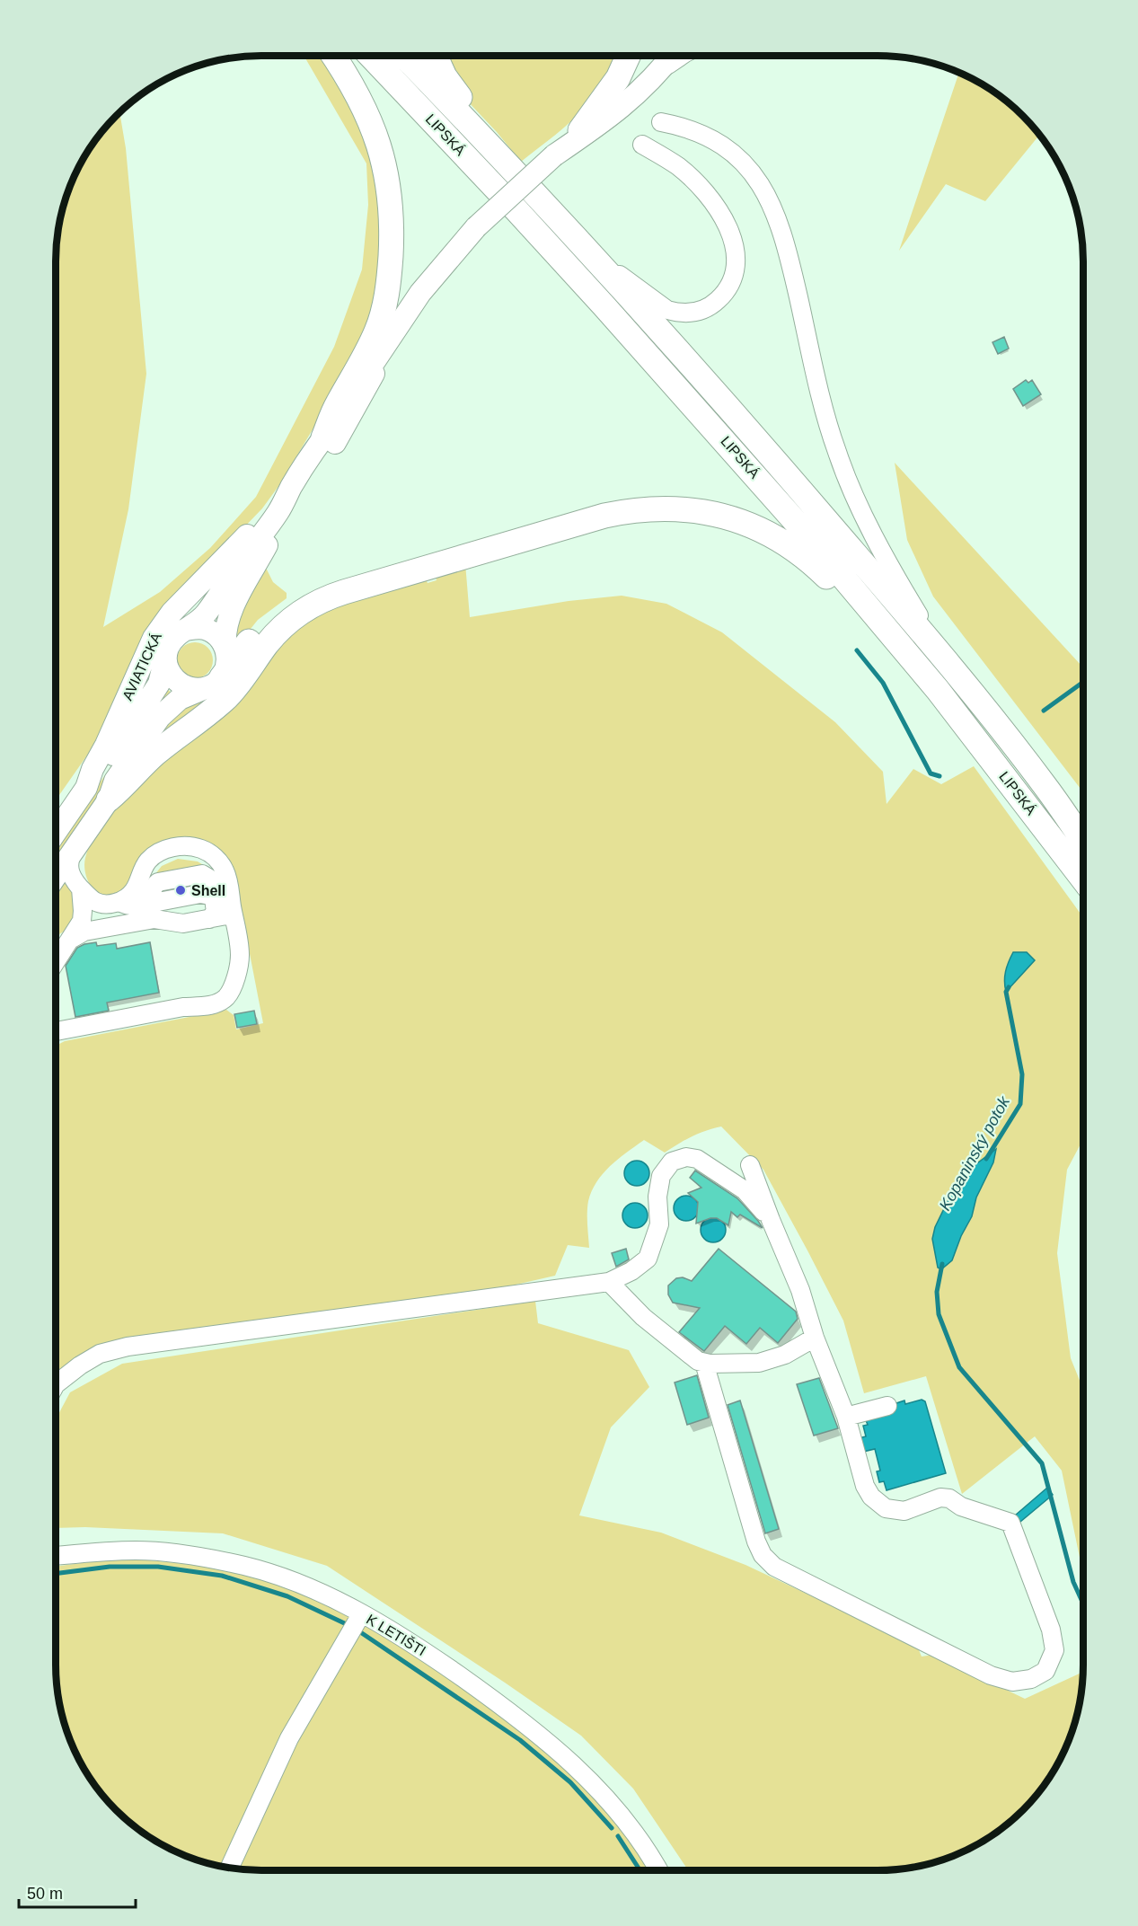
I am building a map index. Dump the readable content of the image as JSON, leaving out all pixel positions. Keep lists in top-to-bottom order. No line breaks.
{"streets":{"highway":["LIPSKÁ"],"main road":["AVIATICKÁ"],"street":["K LETIŠTI"]},"water":["Kopaninský potok"],"places":["Shell"],"scale_bar":"50 m"}
